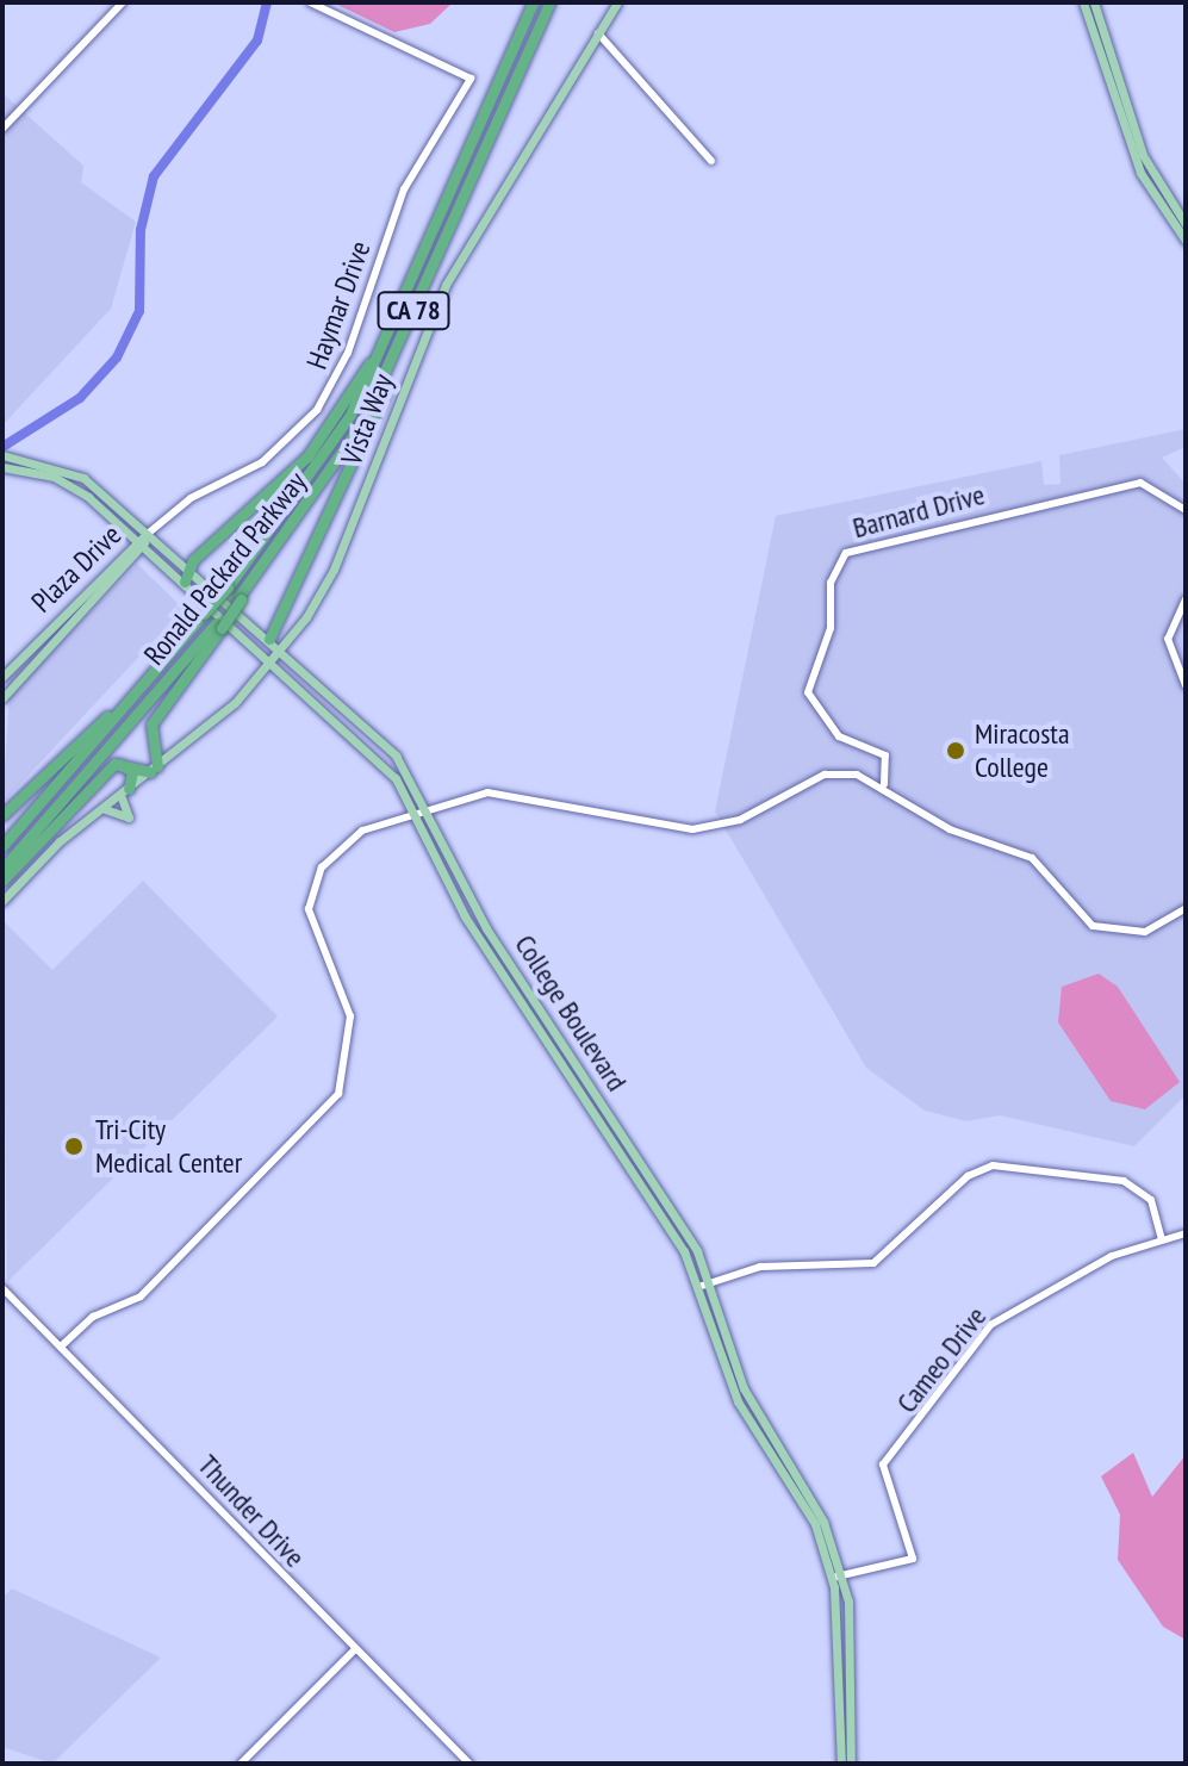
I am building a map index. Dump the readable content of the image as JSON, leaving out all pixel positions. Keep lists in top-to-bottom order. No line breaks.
{"streets":{"highway":["CA 78","Ronald Packard Parkway"],"main road":["Vista Way","Plaza Drive","College Boulevard"],"street":["Haymar Drive","Barnard Drive","Cameo Drive","Thunder Drive"]},"crossings":[["Haymar Drive","Plaza Drive"],["Haymar Drive","College Boulevard"],["Vista Way","College Boulevard"],["Plaza Drive","College Boulevard"],["College Boulevard","Cameo Drive"]],"places":["Miracosta College","Tri-City Medical Center"]}
